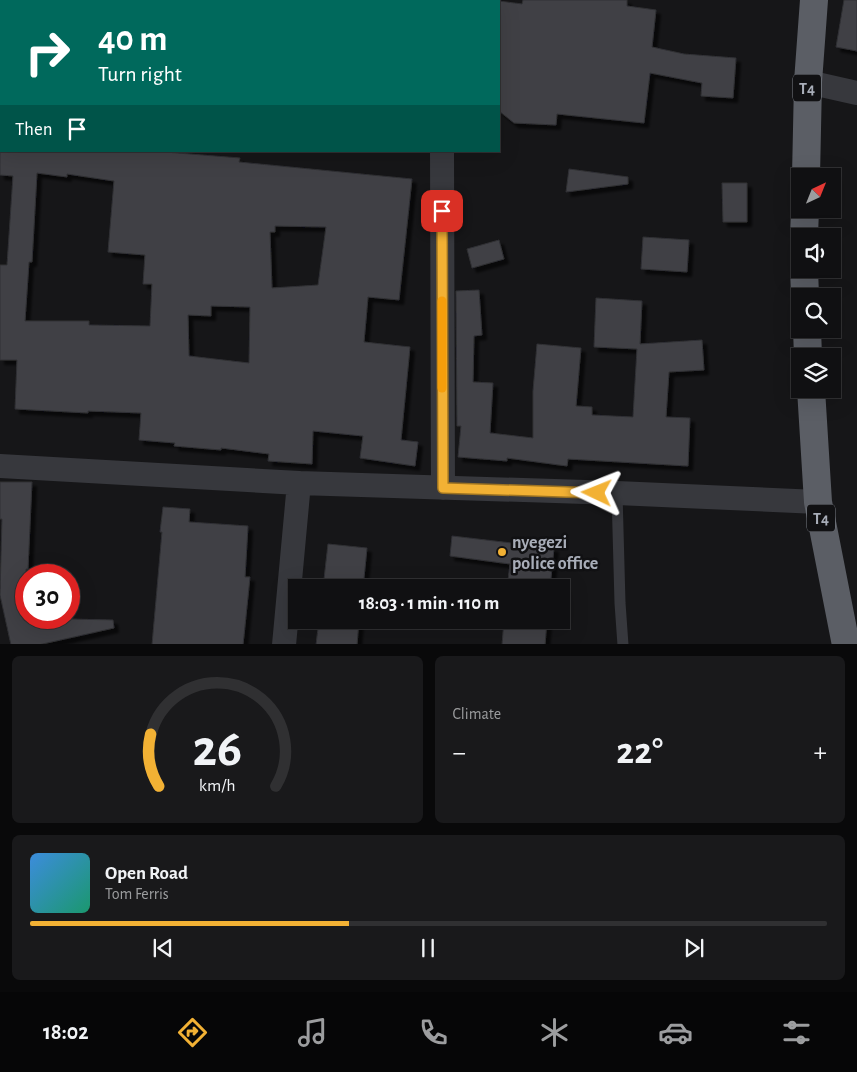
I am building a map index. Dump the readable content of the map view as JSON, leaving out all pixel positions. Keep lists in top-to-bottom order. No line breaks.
{"streets":{"highway":["T4"]},"places":["nyegezi police office"],"north":"top right","page":{"turn":["40 m","Turn right"],"then":"Then","limit":"30","trip":"18:03 · 1 min · 110 m","tile":"Climate","heat":["−","22°","+"],"song":["Open Road","Tom Ferris"],"tabs":"18:02","gauge":["26","km/h"]}}
